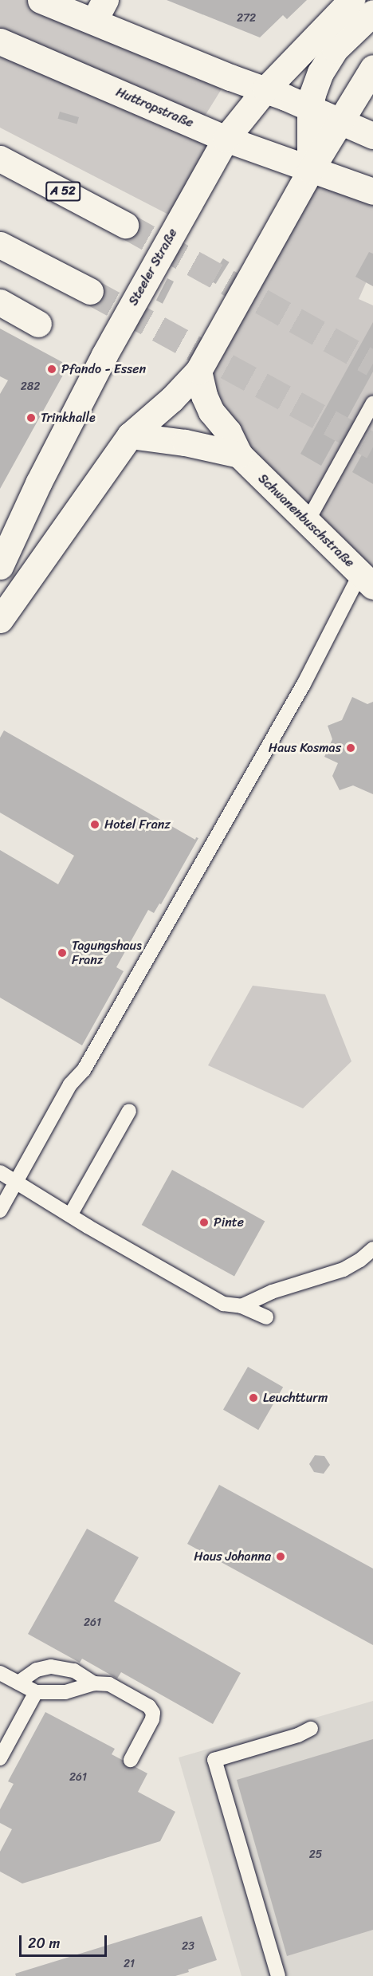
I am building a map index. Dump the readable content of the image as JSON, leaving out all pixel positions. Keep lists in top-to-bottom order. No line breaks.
{"streets":{"main road":["Huttropstraße","A 52","Steeler Straße","Schwanenbuschstraße"]},"crossings":[["Huttropstraße","Steeler Straße"]],"places":["Pfando - Essen","Trinkhalle","Haus Kosmas","Hotel Franz","Tagungshaus Franz","Pinte","Leuchtturm","Haus Johanna"],"house_numbers":["272","282","261","261","25","23","21"],"scale_bar":"20 m"}
